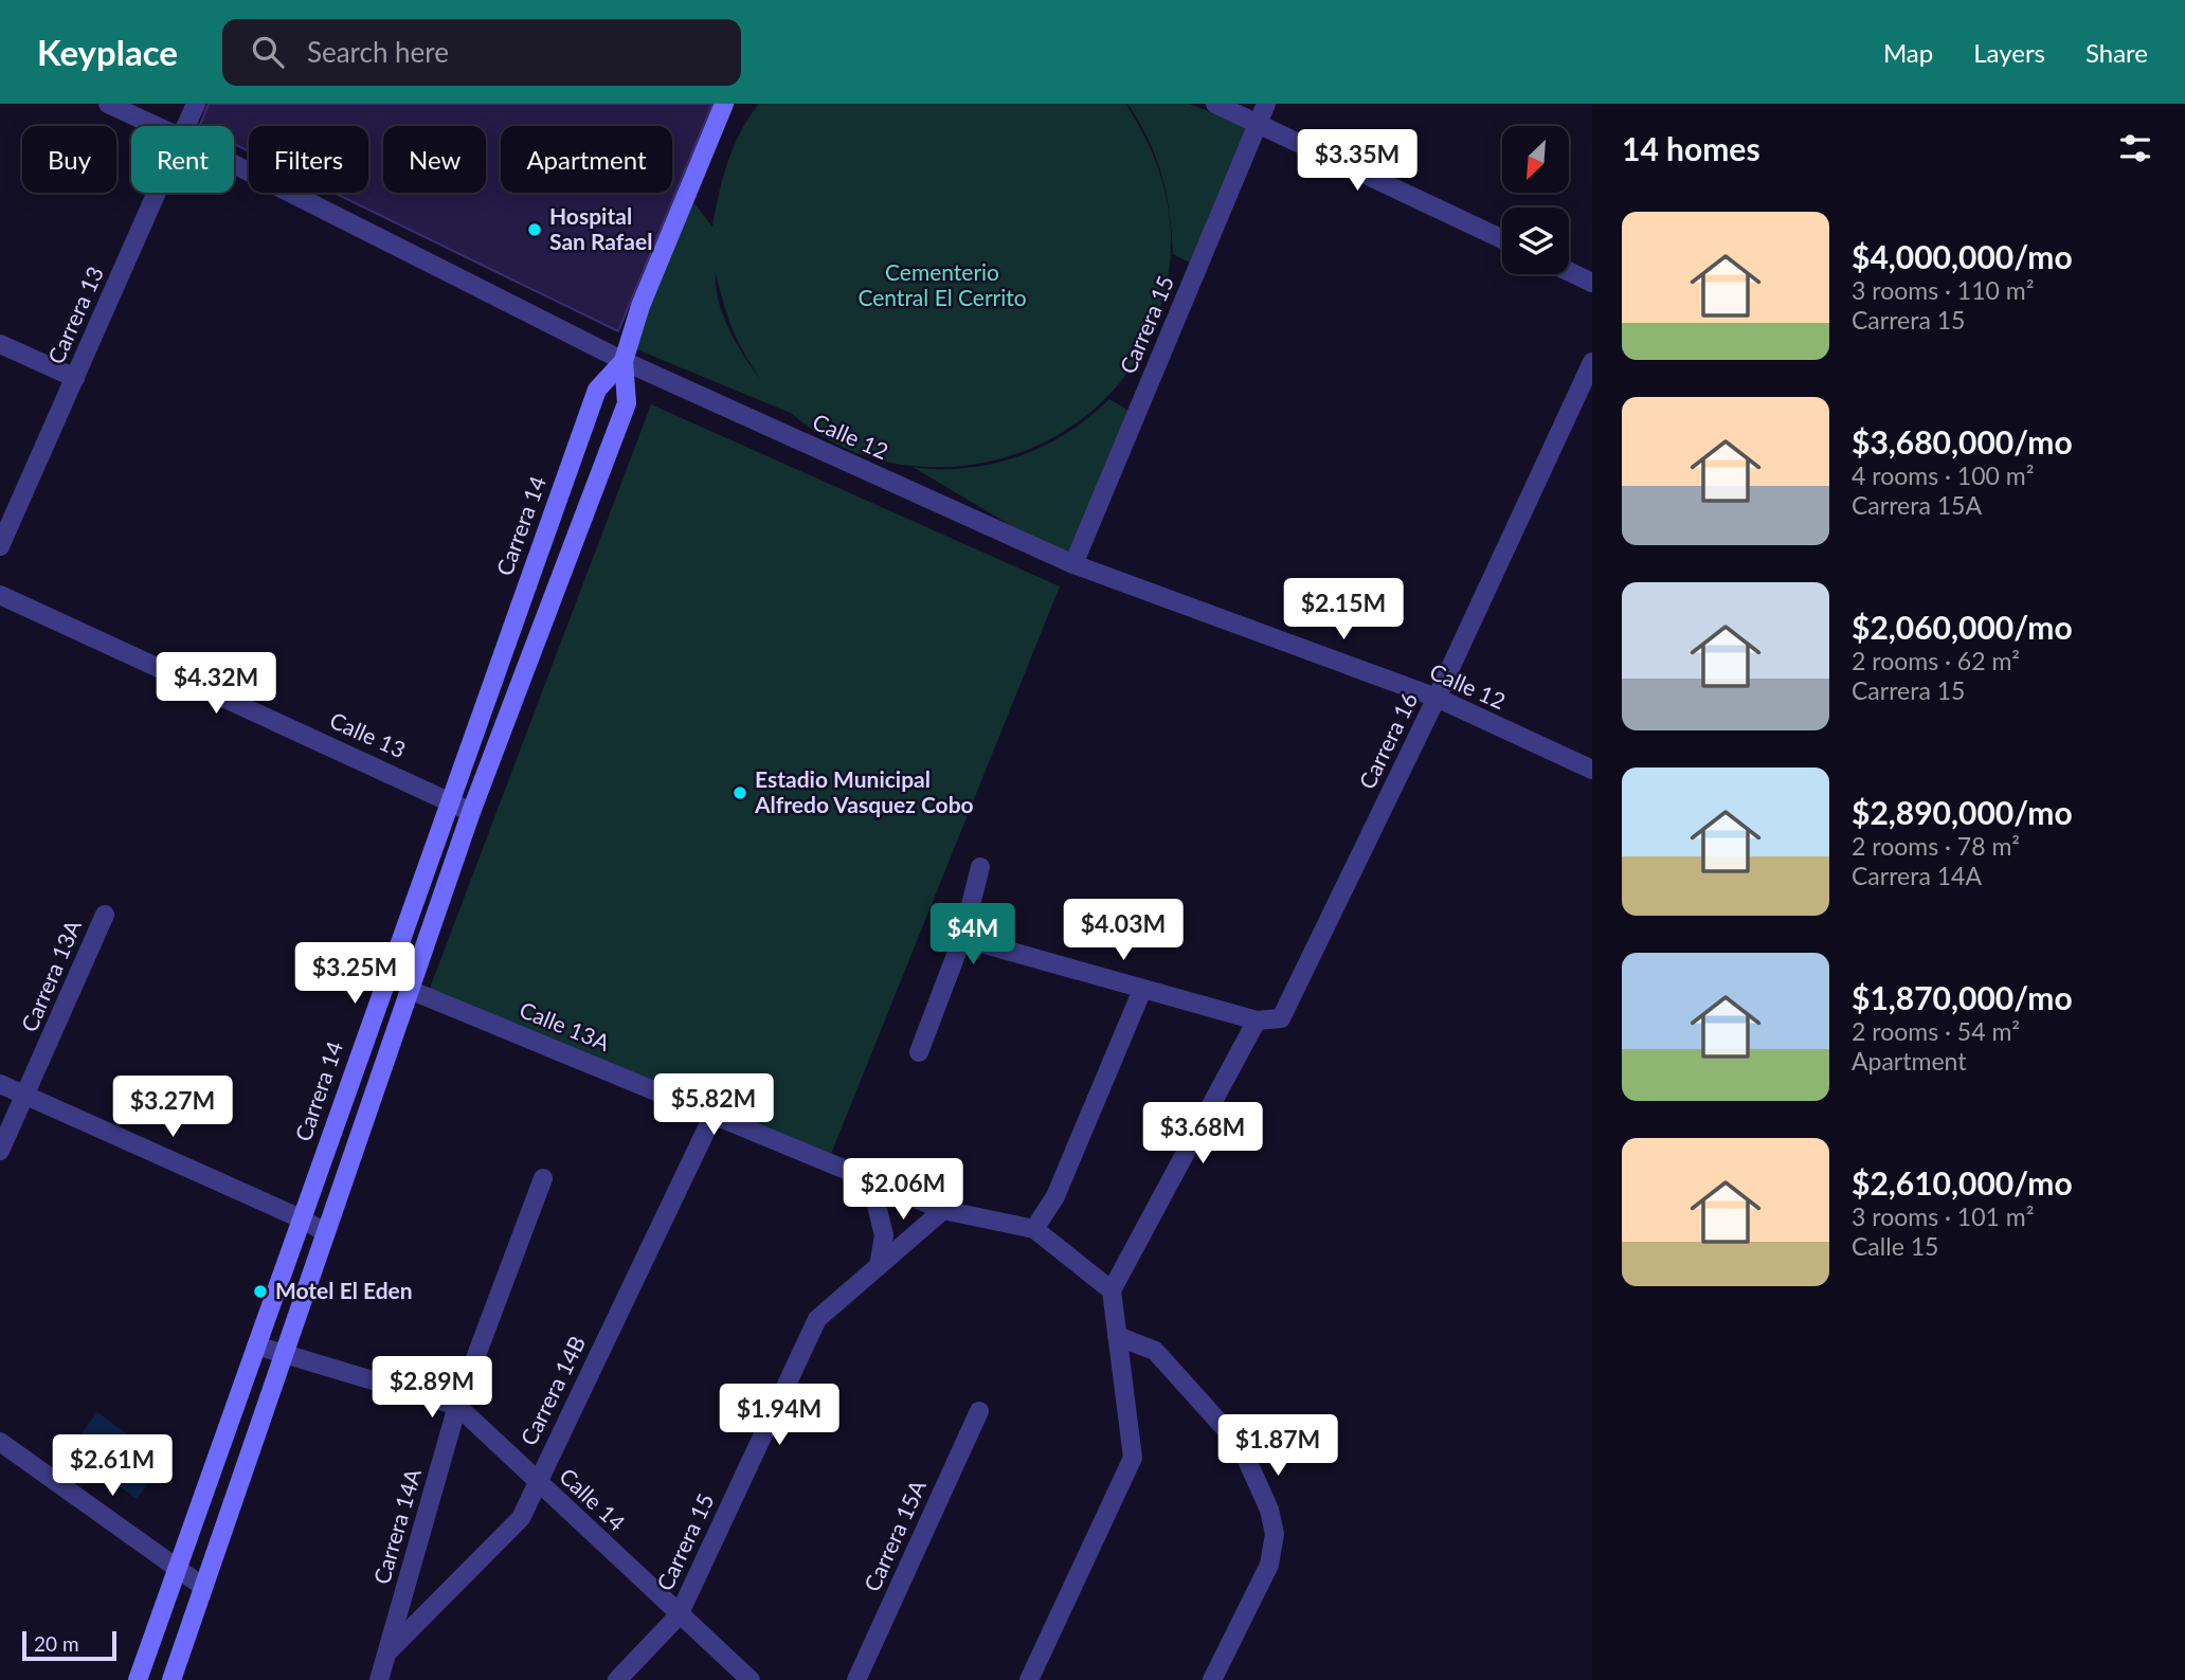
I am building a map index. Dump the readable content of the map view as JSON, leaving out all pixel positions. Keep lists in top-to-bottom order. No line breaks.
{"streets":{"street":["Carrera 13","Carrera 15","Calle 12","Carrera 14","Calle 13","Carrera 16","Carrera 13A","Calle 13A","Carrera 14B","Calle 14","Carrera 14A","Carrera 15A"]},"crossings":[["Carrera 15","Calle 12"],["Carrera 15","Calle 13A"],["Carrera 15","Calle 14"],["Calle 12","Carrera 14"],["Calle 12","Carrera 16"],["Carrera 14","Calle 13"],["Carrera 14","Calle 13A"],["Carrera 14","Calle 14"],["Calle 13A","Carrera 14B"],["Carrera 14B","Calle 14"],["Carrera 14B","Carrera 14A"],["Calle 14","Carrera 14A"]],"parks":["Cementerio Central El Cerrito"],"places":["Hospital San Rafael","Estadio Municipal Alfredo Vasquez Cobo","Motel El Eden"],"scale_bar":"20 m","north":"bottom left","page":{"header":"Keyplace","search":"Search here","nav":["Map","Layers","Share"],"heading":"14 homes","chip":["Buy","Rent","Filters","New","Apartment"],"price":["$3.35M","$2.15M","$4.32M","$4.03M","$4M","$3.25M","$5.82M","$3.27M","$3.68M","$2.06M","$2.89M","$1.94M","$1.87M","$2.61M"],"list":[{"name":"$4,000,000/mo","note":"3 rooms · 110 m² · Carrera 15"},{"name":"$3,680,000/mo","note":"4 rooms · 100 m² · Carrera 15A"},{"name":"$2,060,000/mo","note":"2 rooms · 62 m² · Carrera 15"},{"name":"$2,890,000/mo","note":"2 rooms · 78 m² · Carrera 14A"},{"name":"$1,870,000/mo","note":"2 rooms · 54 m² · Apartment"},{"name":"$2,610,000/mo","note":"3 rooms · 101 m² · Calle 15"}],"scale":"20 m"}}
